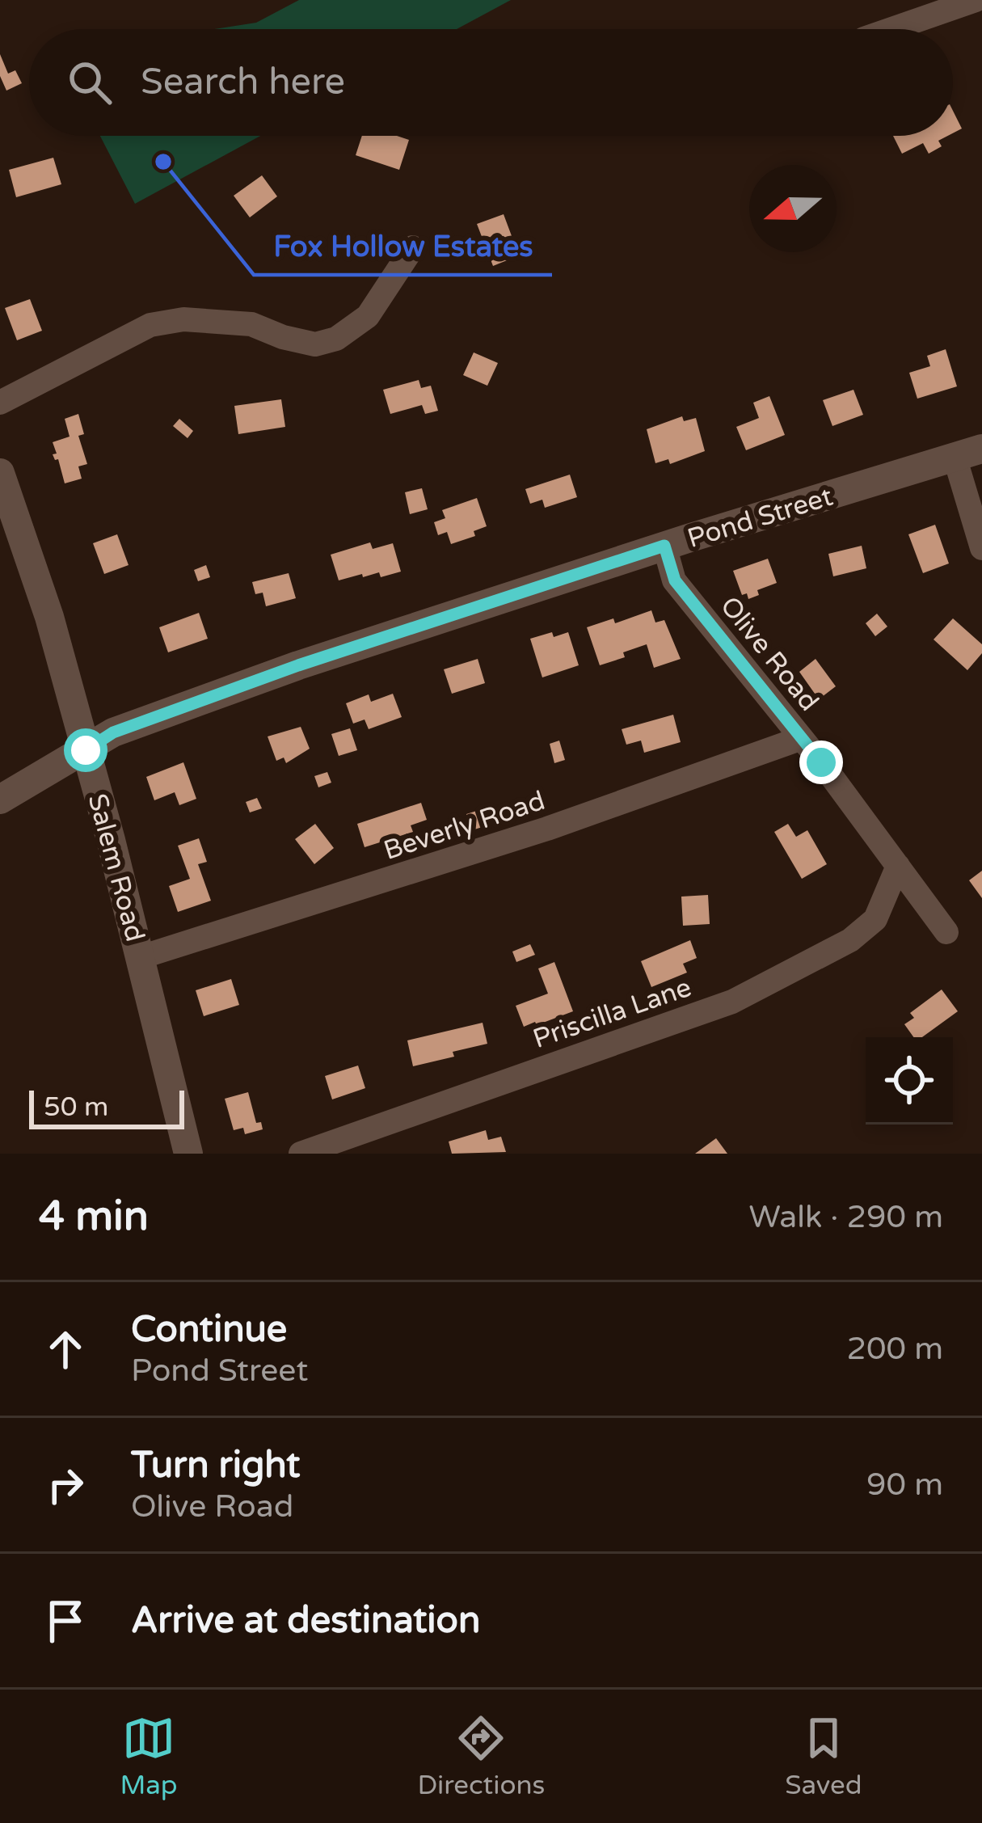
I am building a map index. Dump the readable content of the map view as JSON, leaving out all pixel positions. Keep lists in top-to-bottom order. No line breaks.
{"streets":{"street":["Pond Street","Olive Road","Beverly Road","Salem Road","Priscilla Lane"]},"crossings":[["Pond Street","Olive Road"],["Pond Street","Salem Road"],["Olive Road","Beverly Road"],["Olive Road","Priscilla Lane"],["Beverly Road","Salem Road"]],"places":["Fox Hollow Estates"],"scale_bar":"50 m","north":"left","page":{"search":"Search here","scale":"50 m","heading":["4 min","Walk · 290 m"],"list":[["Continue","Pond Street","200 m"],["Turn right","Olive Road","90 m"],"Arrive at destination"],"nav":["Map","Directions","Saved"]}}
